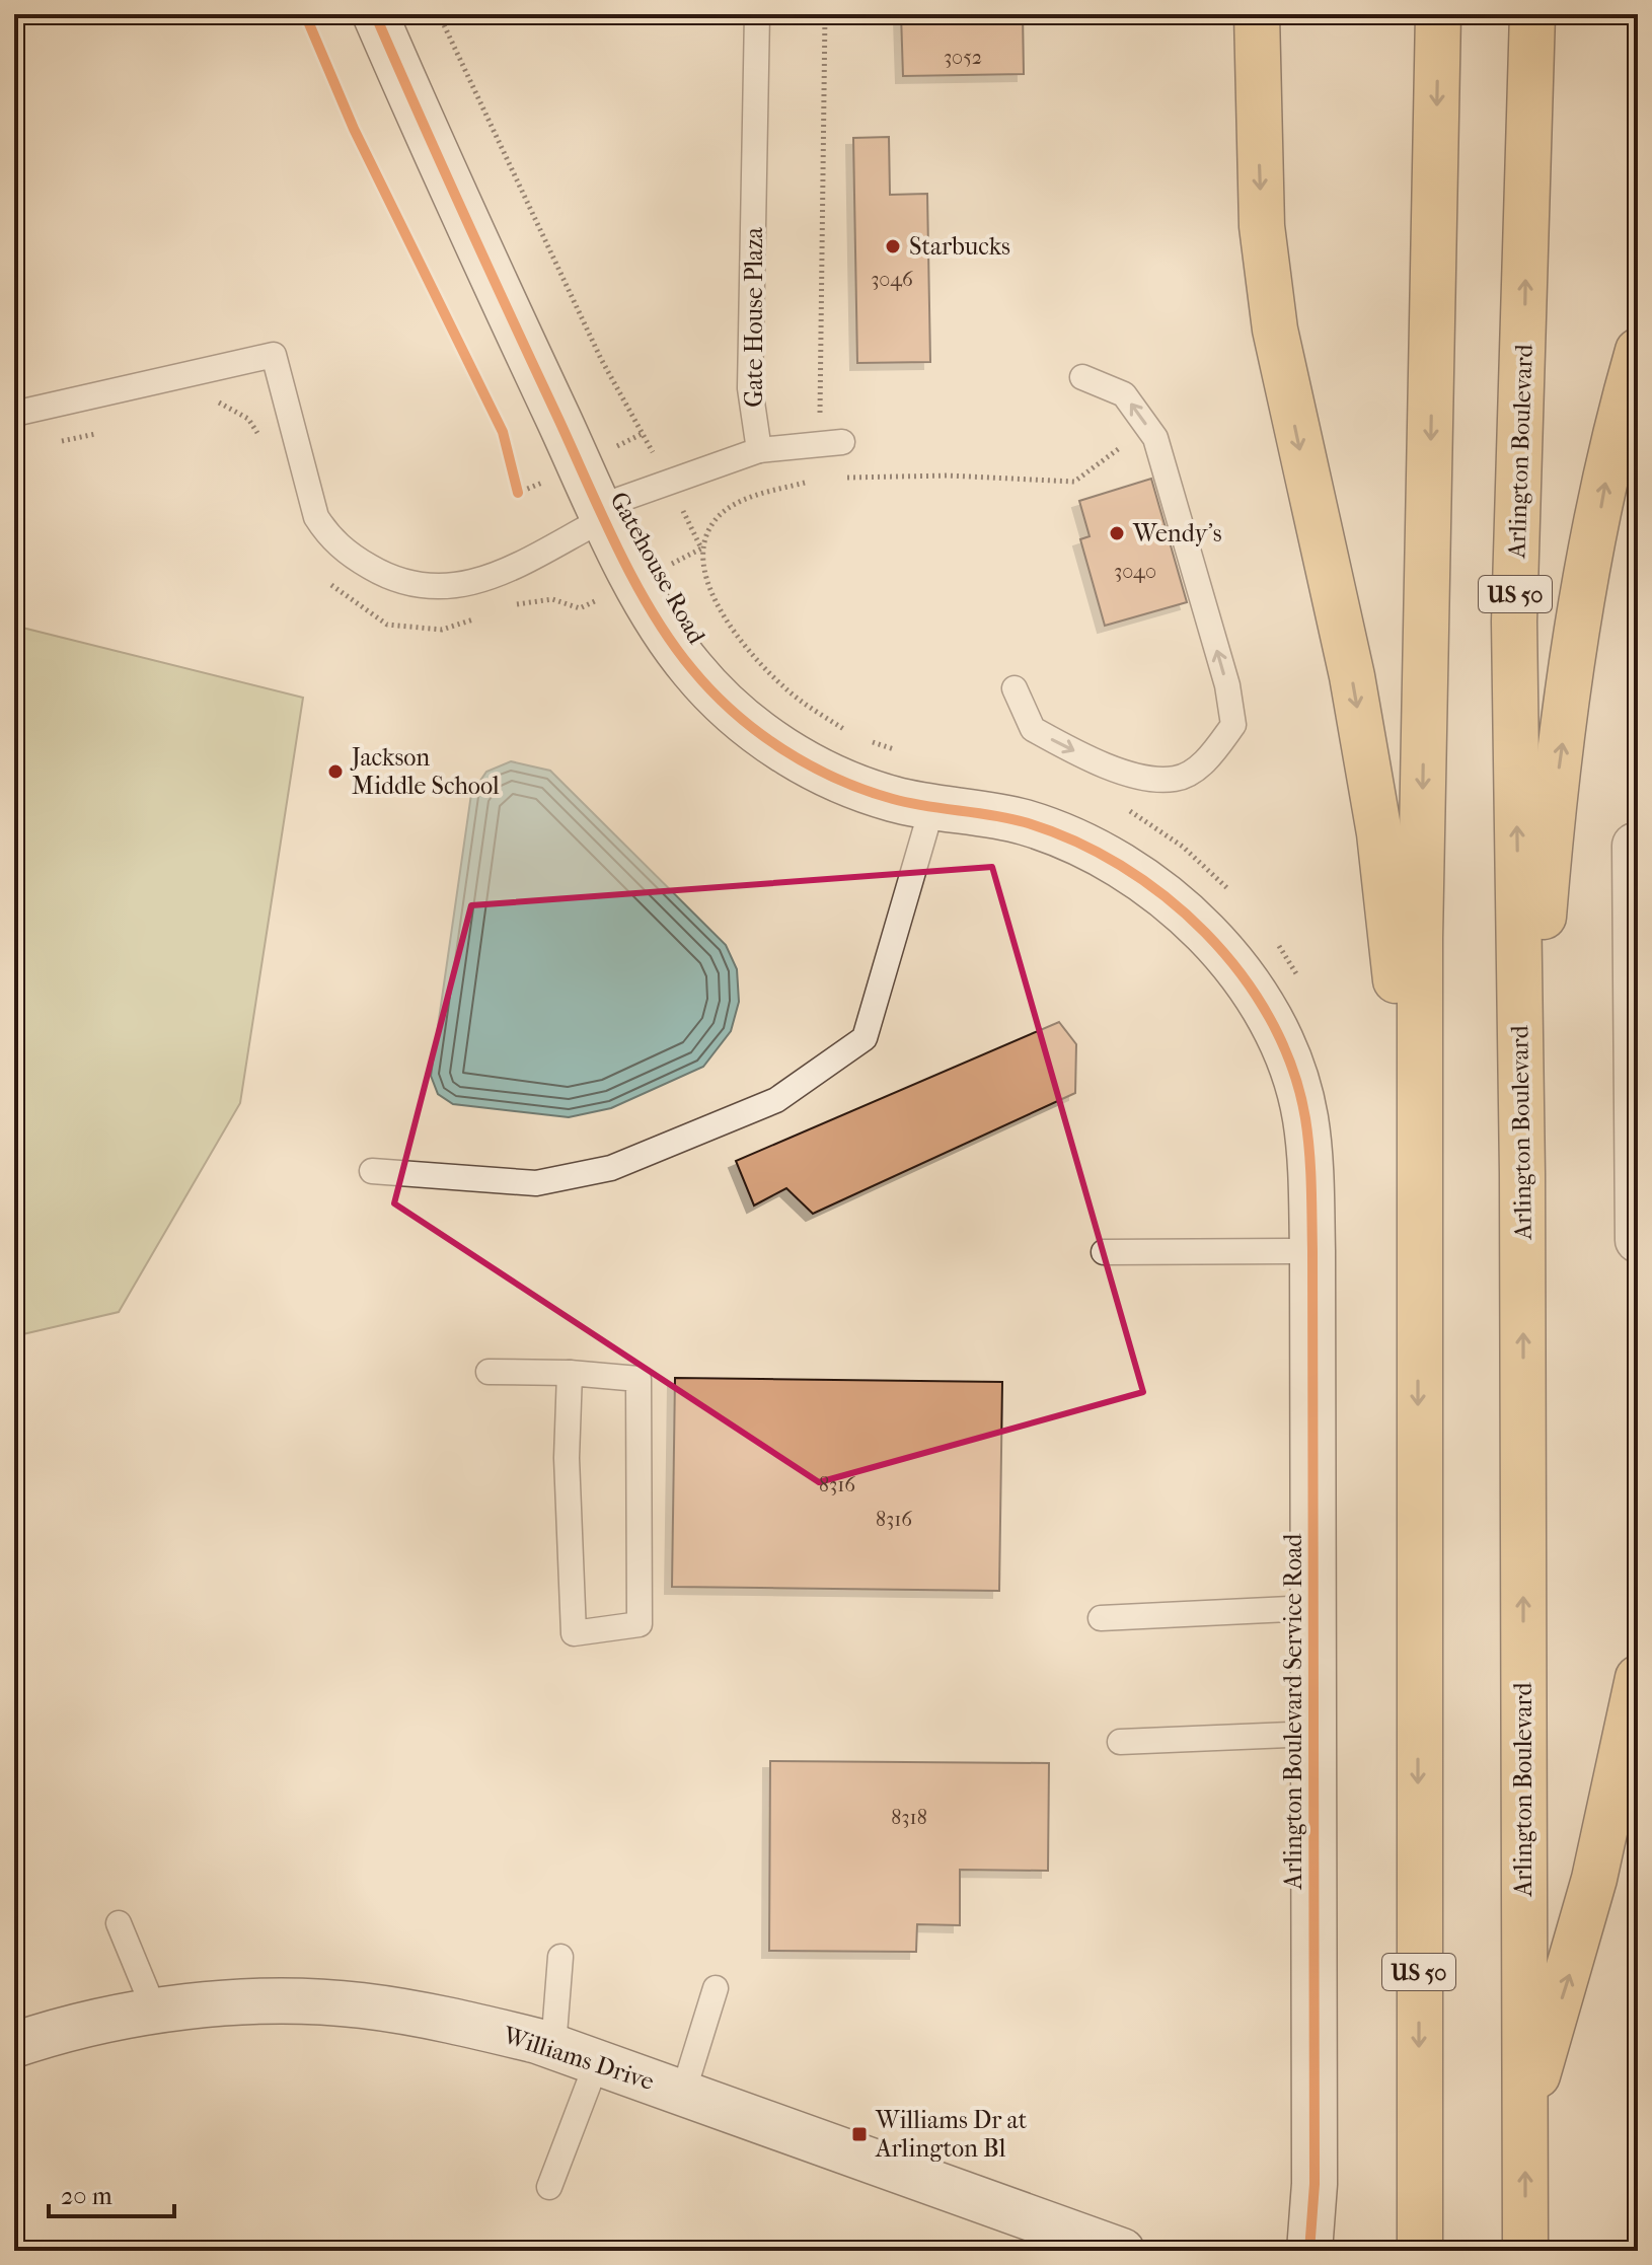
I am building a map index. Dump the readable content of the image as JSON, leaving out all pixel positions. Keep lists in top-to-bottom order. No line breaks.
{"streets":{"main road":["Arlington Boulevard","US 50"],"street":["Gatehouse Road","Arlington Boulevard Service Road","Williams Drive"],"lane":["Gate House Plaza"]},"crossings":[["Gatehouse Road","Arlington Boulevard Service Road"]],"places":{"other":["Starbucks","Wendy's","Jackson Middle School"],"transit":["Williams Dr at Arlington Bl"]},"house_numbers":["3052","3046","3040","8316","8316","8318"],"scale_bar":"20 m"}
